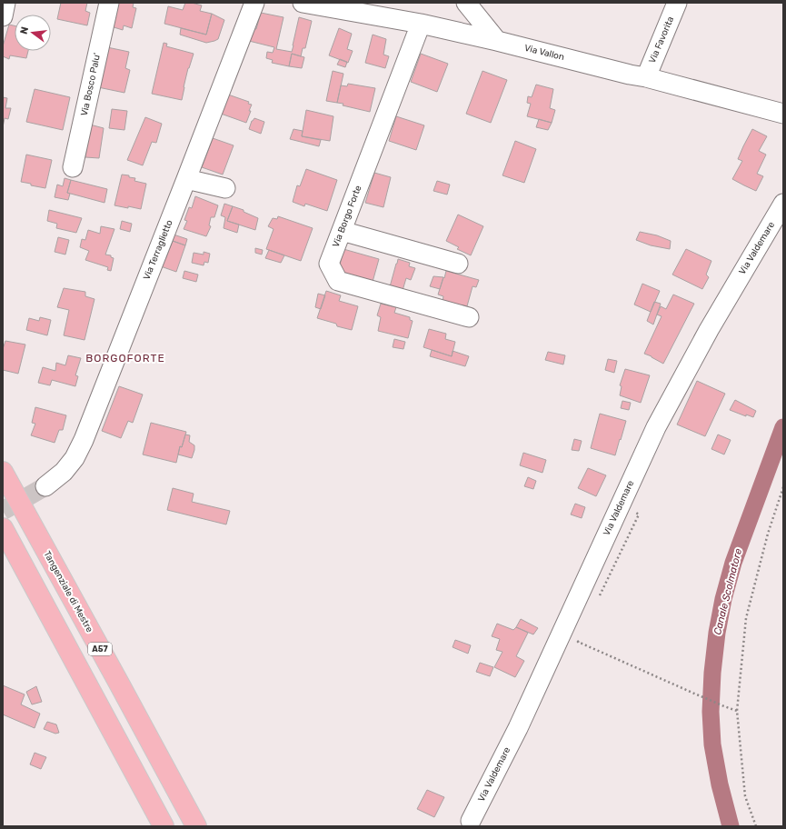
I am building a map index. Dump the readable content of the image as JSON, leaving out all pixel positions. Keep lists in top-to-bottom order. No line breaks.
{"streets":{"highway":["Tangenziale di Mestre","A57"],"street":["Via Favorita","Via Vallon","Via Bosco Palu'","Via Borgo Forte","Via Valdemare","Via Terraglietto"]},"crossings":[["Via Favorita","Via Vallon"],["Via Vallon","Via Borgo Forte"]],"districts":["BORGOFORTE"],"water":["Canale Scolmatore"],"north":"left"}
